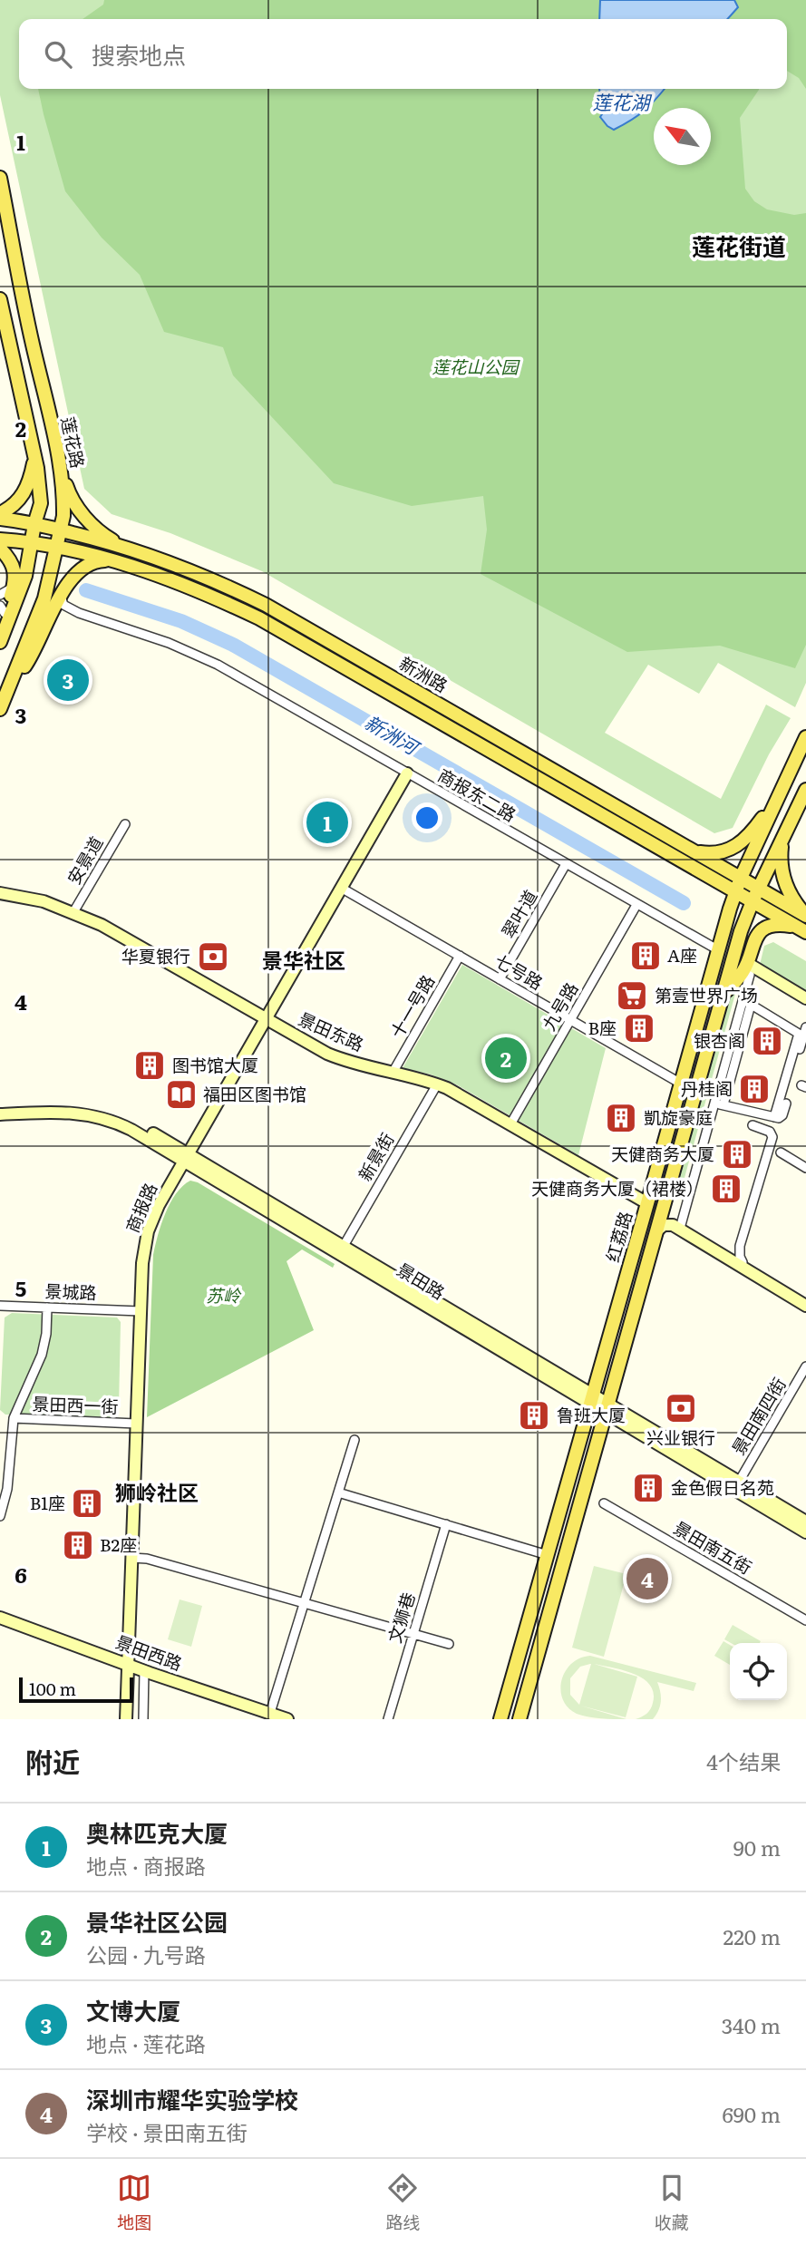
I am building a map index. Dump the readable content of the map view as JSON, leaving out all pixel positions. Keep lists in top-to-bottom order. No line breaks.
{"streets":{"main road":["莲花路","新洲路","红荔路"],"street":["商报东二路","安景道","翠叶道","七号路","十一号路","九号路","景田东路","新景街","商报路","景田路","景城路","景田西一街","景田南四街","景田南五街","文狮巷","景田西路"]},"crossings":[["莲花路","新洲路"],["新洲路","红荔路"],["商报东二路","翠叶道"],["商报东二路","九号路"],["商报东二路","商报路"],["商报东二路","红荔路"],["安景道","景田东路"],["翠叶道","七号路"],["七号路","十一号路"],["七号路","九号路"],["七号路","商报路"],["七号路","红荔路"],["十一号路","景田东路"],["九号路","景田东路"],["景田东路","新景街"],["景田东路","商报路"],["景田东路","红荔路"],["新景街","景田路"],["商报路","景田路"],["商报路","景城路"],["商报路","景田西一街"],["商报路","景田西路"],["红荔路","景田路"],["景田路","景田南四街"]],"districts":["莲花街道","景华社区","狮岭社区"],"water":["莲花湖","新洲河"],"parks":["莲花山公园","苏岭"],"places":{"building":["A座","B座","银杏阁","图书馆大厦","丹桂阁","凱旋豪庭","天健商务大厦","天健商务大厦（裙楼）","鲁班大厦","金色假日名苑","B1座","B2座"],"bank":["华夏银行","兴业银行"],"supermarket":["第壹世界广场"],"library":["福田区图书馆"]},"scale_bar":"100 m","north":"top left","page":{"search":"搜索地点","pins":["3","1","2","4"],"scale":"100 m","heading":["附近","4个结果"],"list":[{"mark":"1","name":"奥林匹克大厦","note":"地点 · 商报路","value":"90 m"},{"mark":"2","name":"景华社区公园","note":"公园 · 九号路","value":"220 m"},{"mark":"3","name":"文博大厦","note":"地点 · 莲花路","value":"340 m"},{"mark":"4","name":"深圳市耀华实验学校","note":"学校 · 景田南五街","value":"690 m"}],"nav":["地图","路线","收藏"]},"grid":{"rows":["1","2","3","4","5","6"]}}
